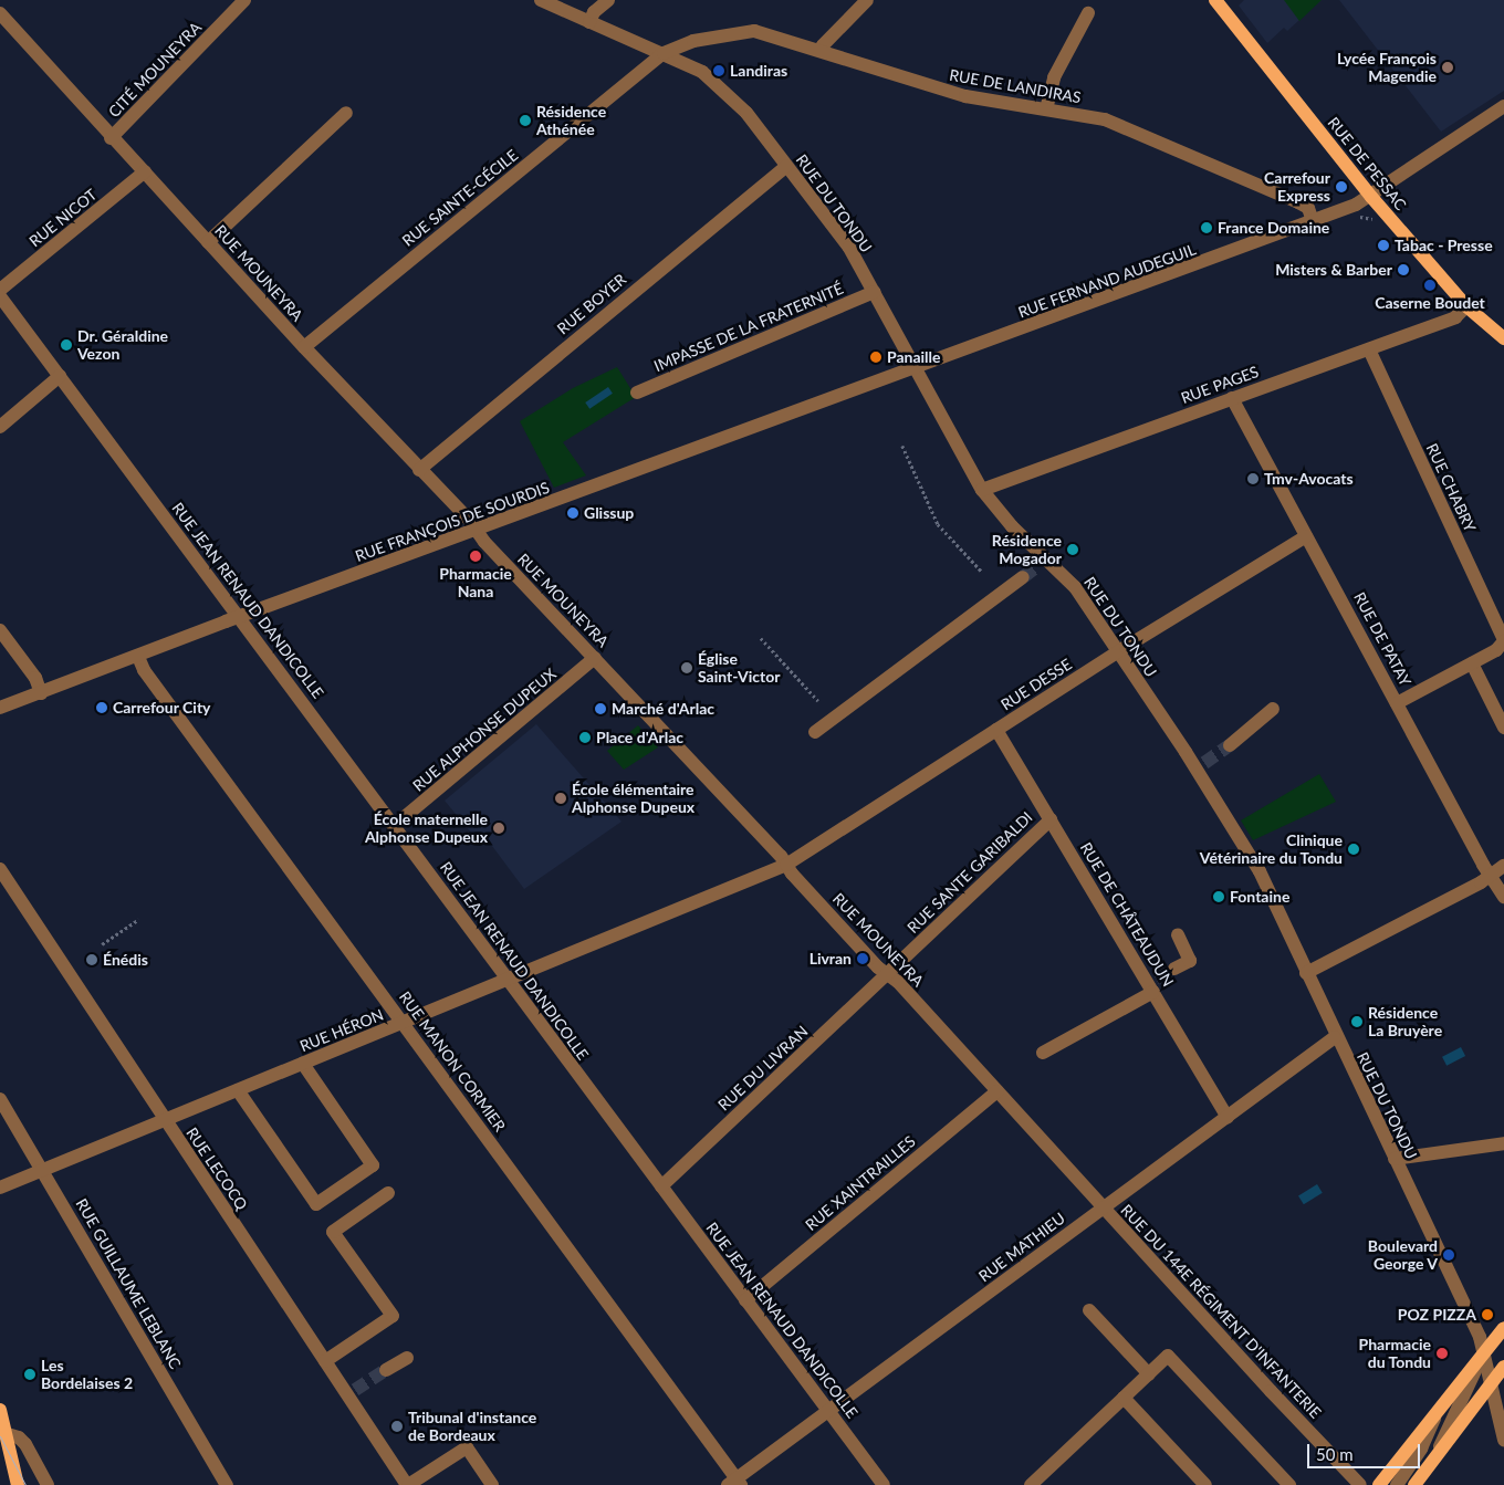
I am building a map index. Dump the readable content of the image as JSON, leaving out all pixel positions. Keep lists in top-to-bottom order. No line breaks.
{"streets":{"main road":["RUE DE PESSAC"],"street":["CITÉ MOUNEYRA","RUE DE LANDIRAS","RUE SAINTE-CÉCILE","RUE DU TONDU","RUE NICOT","RUE MOUNEYRA","RUE FERNAND AUDEGUIL","RUE BOYER","IMPASSE DE LA FRATERNITÉ","RUE PAGES","RUE CHABRY","RUE FRANÇOIS DE SOURDIS","RUE JEAN RENAUD DANDICOLLE","RUE DE PATAY","RUE DESSE","RUE ALPHONSE DUPEUX","RUE SANTE GARIBALDI","RUE DE CHÂTEAUDUN","RUE HÉRON","RUE MANON CORMIER","RUE DU LIVRAN","RUE LECOCQ","RUE XAINTRAILLES","RUE MATHIEU","RUE GUILLAUME LEBLANC","RUE DU 144E RÉGIMENT D'INFANTERIE"]},"crossings":[["CITÉ MOUNEYRA","RUE MOUNEYRA"],["RUE DE LANDIRAS","RUE SAINTE-CÉCILE"],["RUE DE LANDIRAS","RUE DU TONDU"],["RUE DE LANDIRAS","RUE FERNAND AUDEGUIL"],["RUE DE PESSAC","RUE FERNAND AUDEGUIL"],["RUE DE PESSAC","RUE PAGES"],["RUE SAINTE-CÉCILE","RUE DU TONDU"],["RUE SAINTE-CÉCILE","RUE MOUNEYRA"],["RUE DU TONDU","RUE FERNAND AUDEGUIL"],["RUE DU TONDU","RUE BOYER"],["RUE DU TONDU","IMPASSE DE LA FRATERNITÉ"],["RUE DU TONDU","RUE PAGES"],["RUE DU TONDU","RUE FRANÇOIS DE SOURDIS"],["RUE DU TONDU","RUE DESSE"],["RUE DU TONDU","RUE MATHIEU"],["RUE NICOT","RUE MOUNEYRA"],["RUE MOUNEYRA","RUE BOYER"],["RUE MOUNEYRA","RUE FRANÇOIS DE SOURDIS"],["RUE MOUNEYRA","RUE DESSE"],["RUE MOUNEYRA","RUE ALPHONSE DUPEUX"],["RUE MOUNEYRA","RUE SANTE GARIBALDI"],["RUE MOUNEYRA","RUE HÉRON"],["RUE MOUNEYRA","RUE DU LIVRAN"],["RUE MOUNEYRA","RUE XAINTRAILLES"],["RUE MOUNEYRA","RUE MATHIEU"],["RUE MOUNEYRA","RUE DU 144E RÉGIMENT D'INFANTERIE"],["RUE FERNAND AUDEGUIL","RUE FRANÇOIS DE SOURDIS"],["RUE PAGES","RUE CHABRY"],["RUE PAGES","RUE DE PATAY"],["RUE FRANÇOIS DE SOURDIS","RUE JEAN RENAUD DANDICOLLE"],["RUE FRANÇOIS DE SOURDIS","RUE MANON CORMIER"],["RUE JEAN RENAUD DANDICOLLE","RUE ALPHONSE DUPEUX"],["RUE JEAN RENAUD DANDICOLLE","RUE HÉRON"],["RUE JEAN RENAUD DANDICOLLE","RUE DU LIVRAN"],["RUE JEAN RENAUD DANDICOLLE","RUE XAINTRAILLES"],["RUE JEAN RENAUD DANDICOLLE","RUE MATHIEU"],["RUE DE PATAY","RUE DESSE"],["RUE DESSE","RUE DE CHÂTEAUDUN"],["RUE DESSE","RUE HÉRON"],["RUE SANTE GARIBALDI","RUE DE CHÂTEAUDUN"],["RUE SANTE GARIBALDI","RUE DU LIVRAN"],["RUE DE CHÂTEAUDUN","RUE MATHIEU"],["RUE HÉRON","RUE MANON CORMIER"],["RUE HÉRON","RUE LECOCQ"],["RUE HÉRON","RUE GUILLAUME LEBLANC"],["RUE MANON CORMIER","RUE MATHIEU"],["RUE MATHIEU","RUE DU 144E RÉGIMENT D'INFANTERIE"]],"places":["Lycée François Magendie","Landiras","Résidence Athénée","Carrefour Express","France Domaine","Tabac - Presse","Misters & Barber","Caserne Boudet","Dr. Géraldine Vezon","Panaille","Tmv-Avocats","Glissup","Résidence Mogador","Pharmacie Nana","Église Saint-Victor","Carrefour City","Marché d'Arlac","Place d'Arlac","École élémentaire Alphonse Dupeux","École maternelle Alphonse Dupeux","Clinique Vétérinaire du Tondu","Fontaine","Livran","Énédis","Résidence La Bruyère","Boulevard George V","POZ PIZZA","Pharmacie du Tondu","Les Bordelaises 2","Tribunal d'instance de Bordeaux"],"scale_bar":"50 m"}
